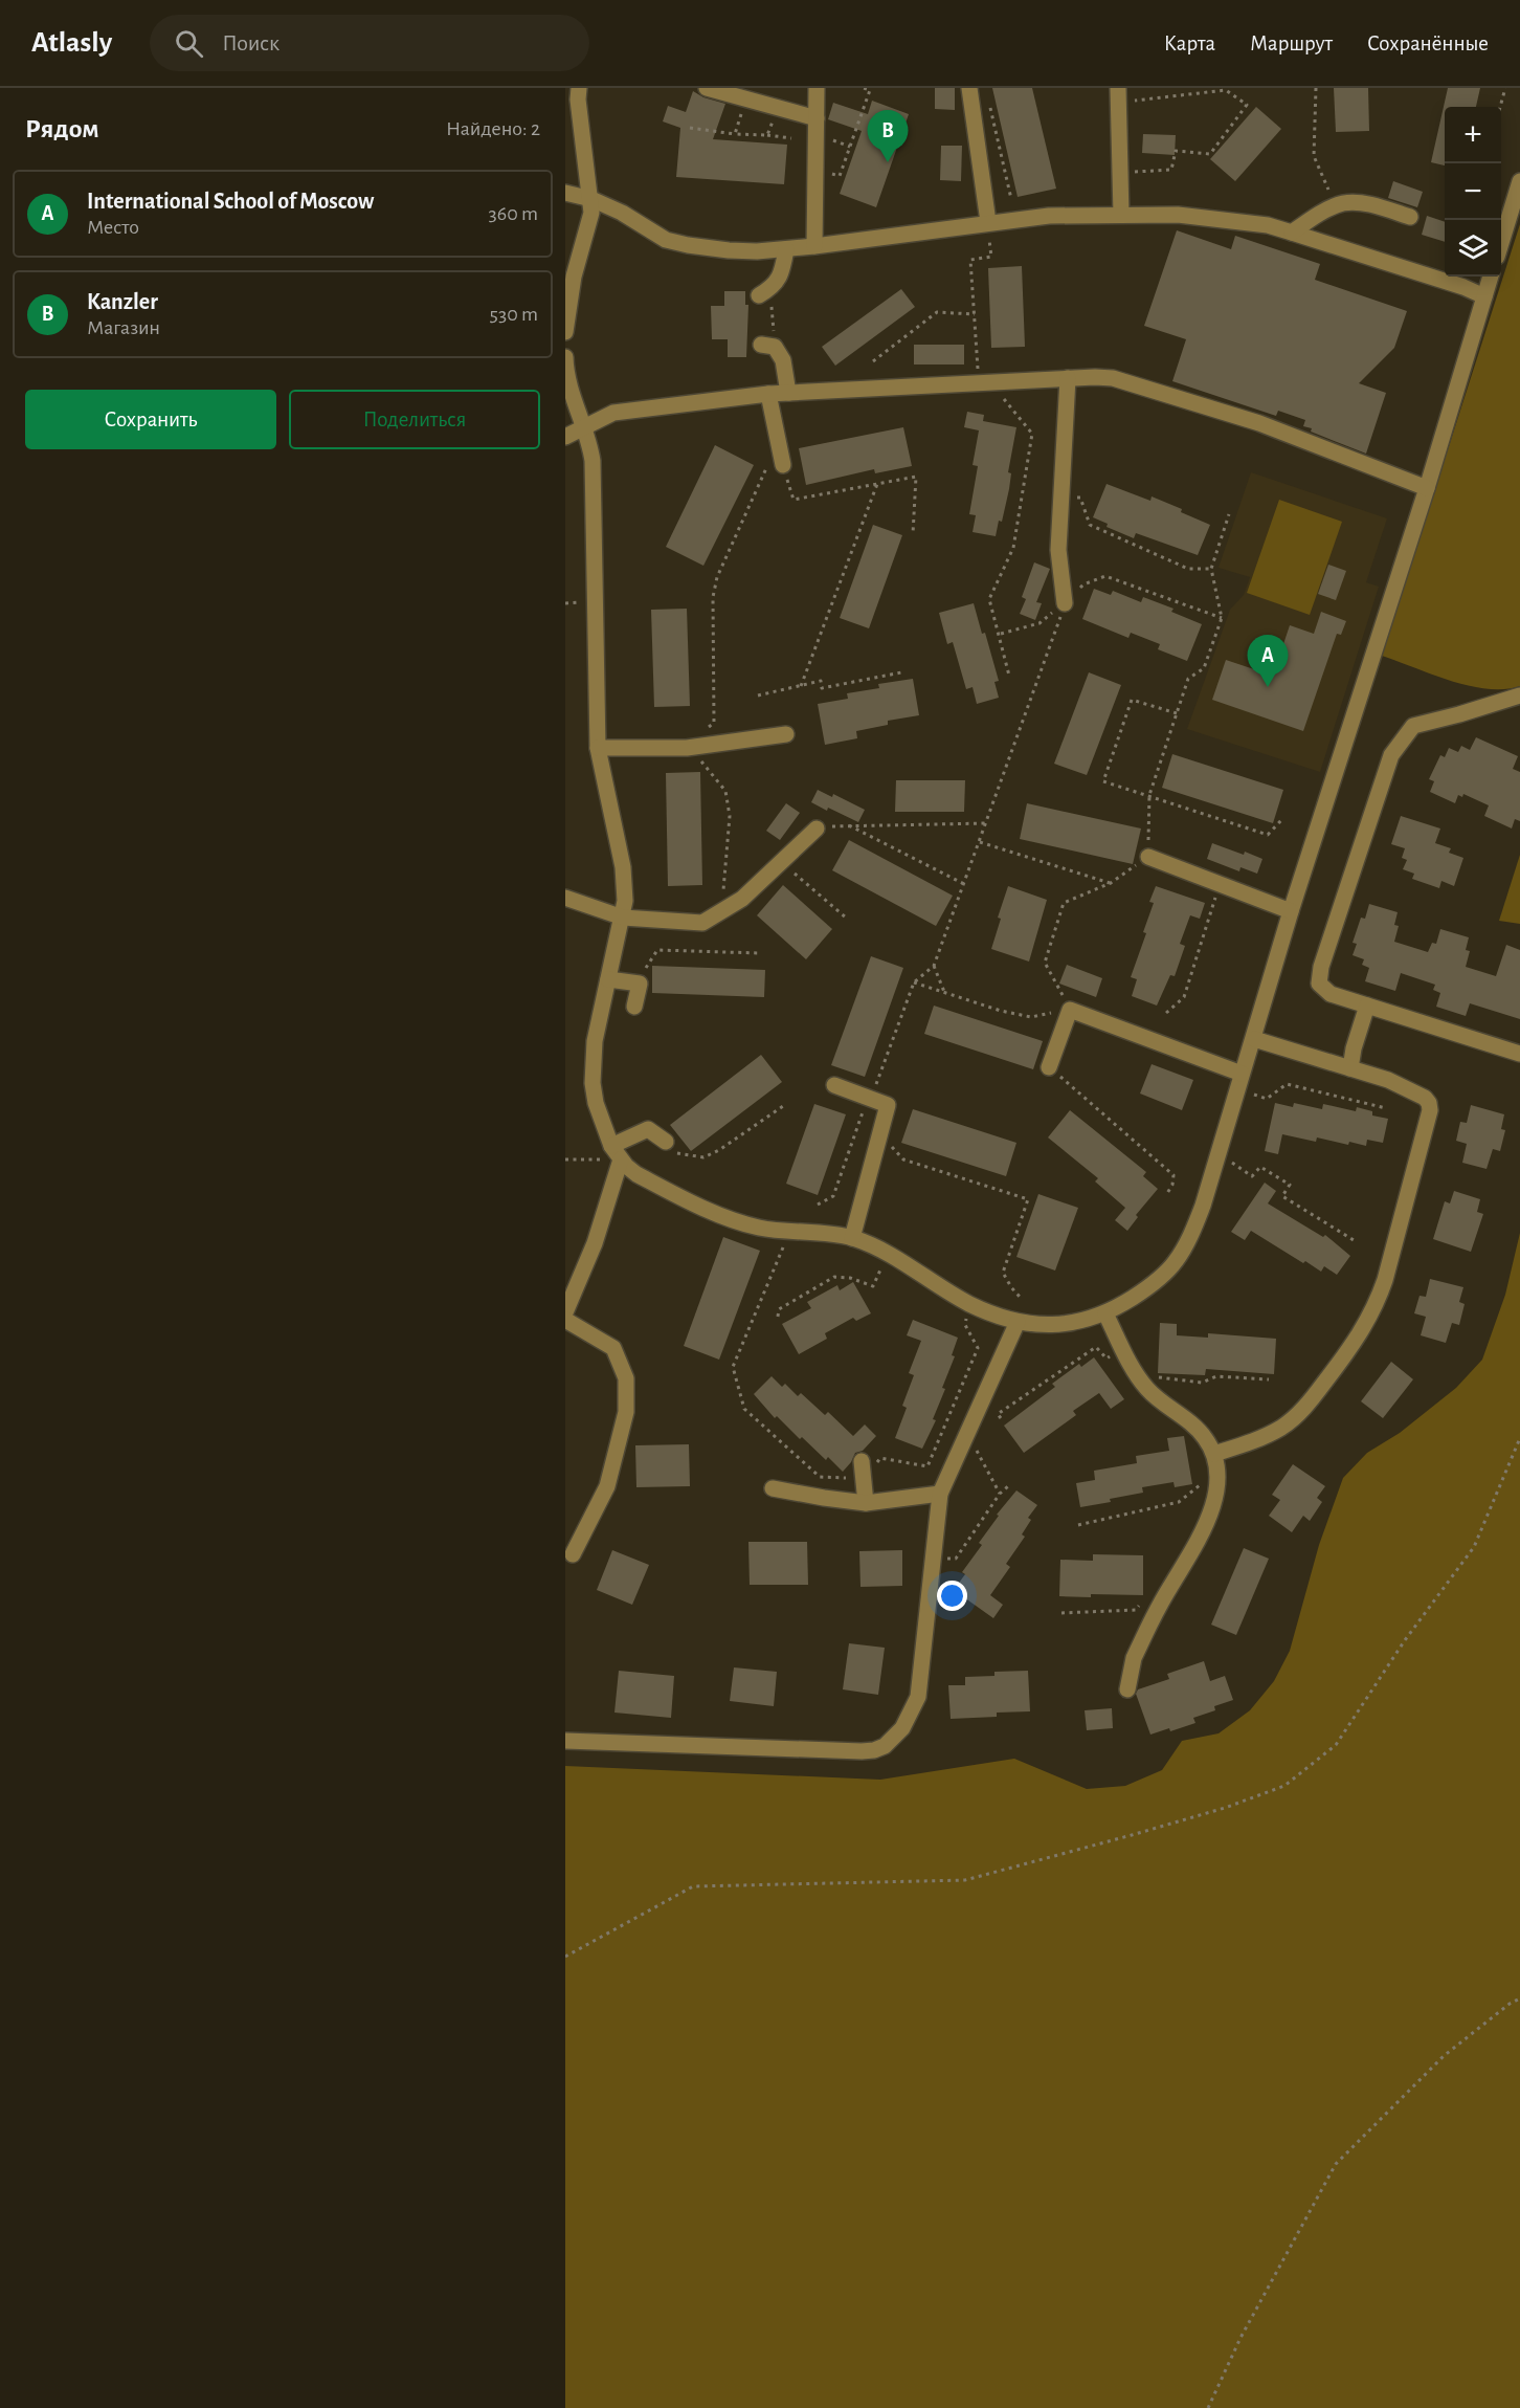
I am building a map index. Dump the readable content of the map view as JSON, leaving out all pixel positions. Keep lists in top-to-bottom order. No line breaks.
{"page":{"header":"Atlasly","search":"Поиск","nav":["Карта","Маршрут","Сохранённые"],"heading":["Рядом","Найдено: 2"],"map_buttons":["+","−"],"pins":["B","A"],"list":[{"mark":"A","name":"International School of Moscow","note":"Место","value":"360 m"},{"mark":"B","name":"Kanzler","note":"Магазин","value":"530 m"}],"buttons":["Сохранить","Поделиться"]}}
